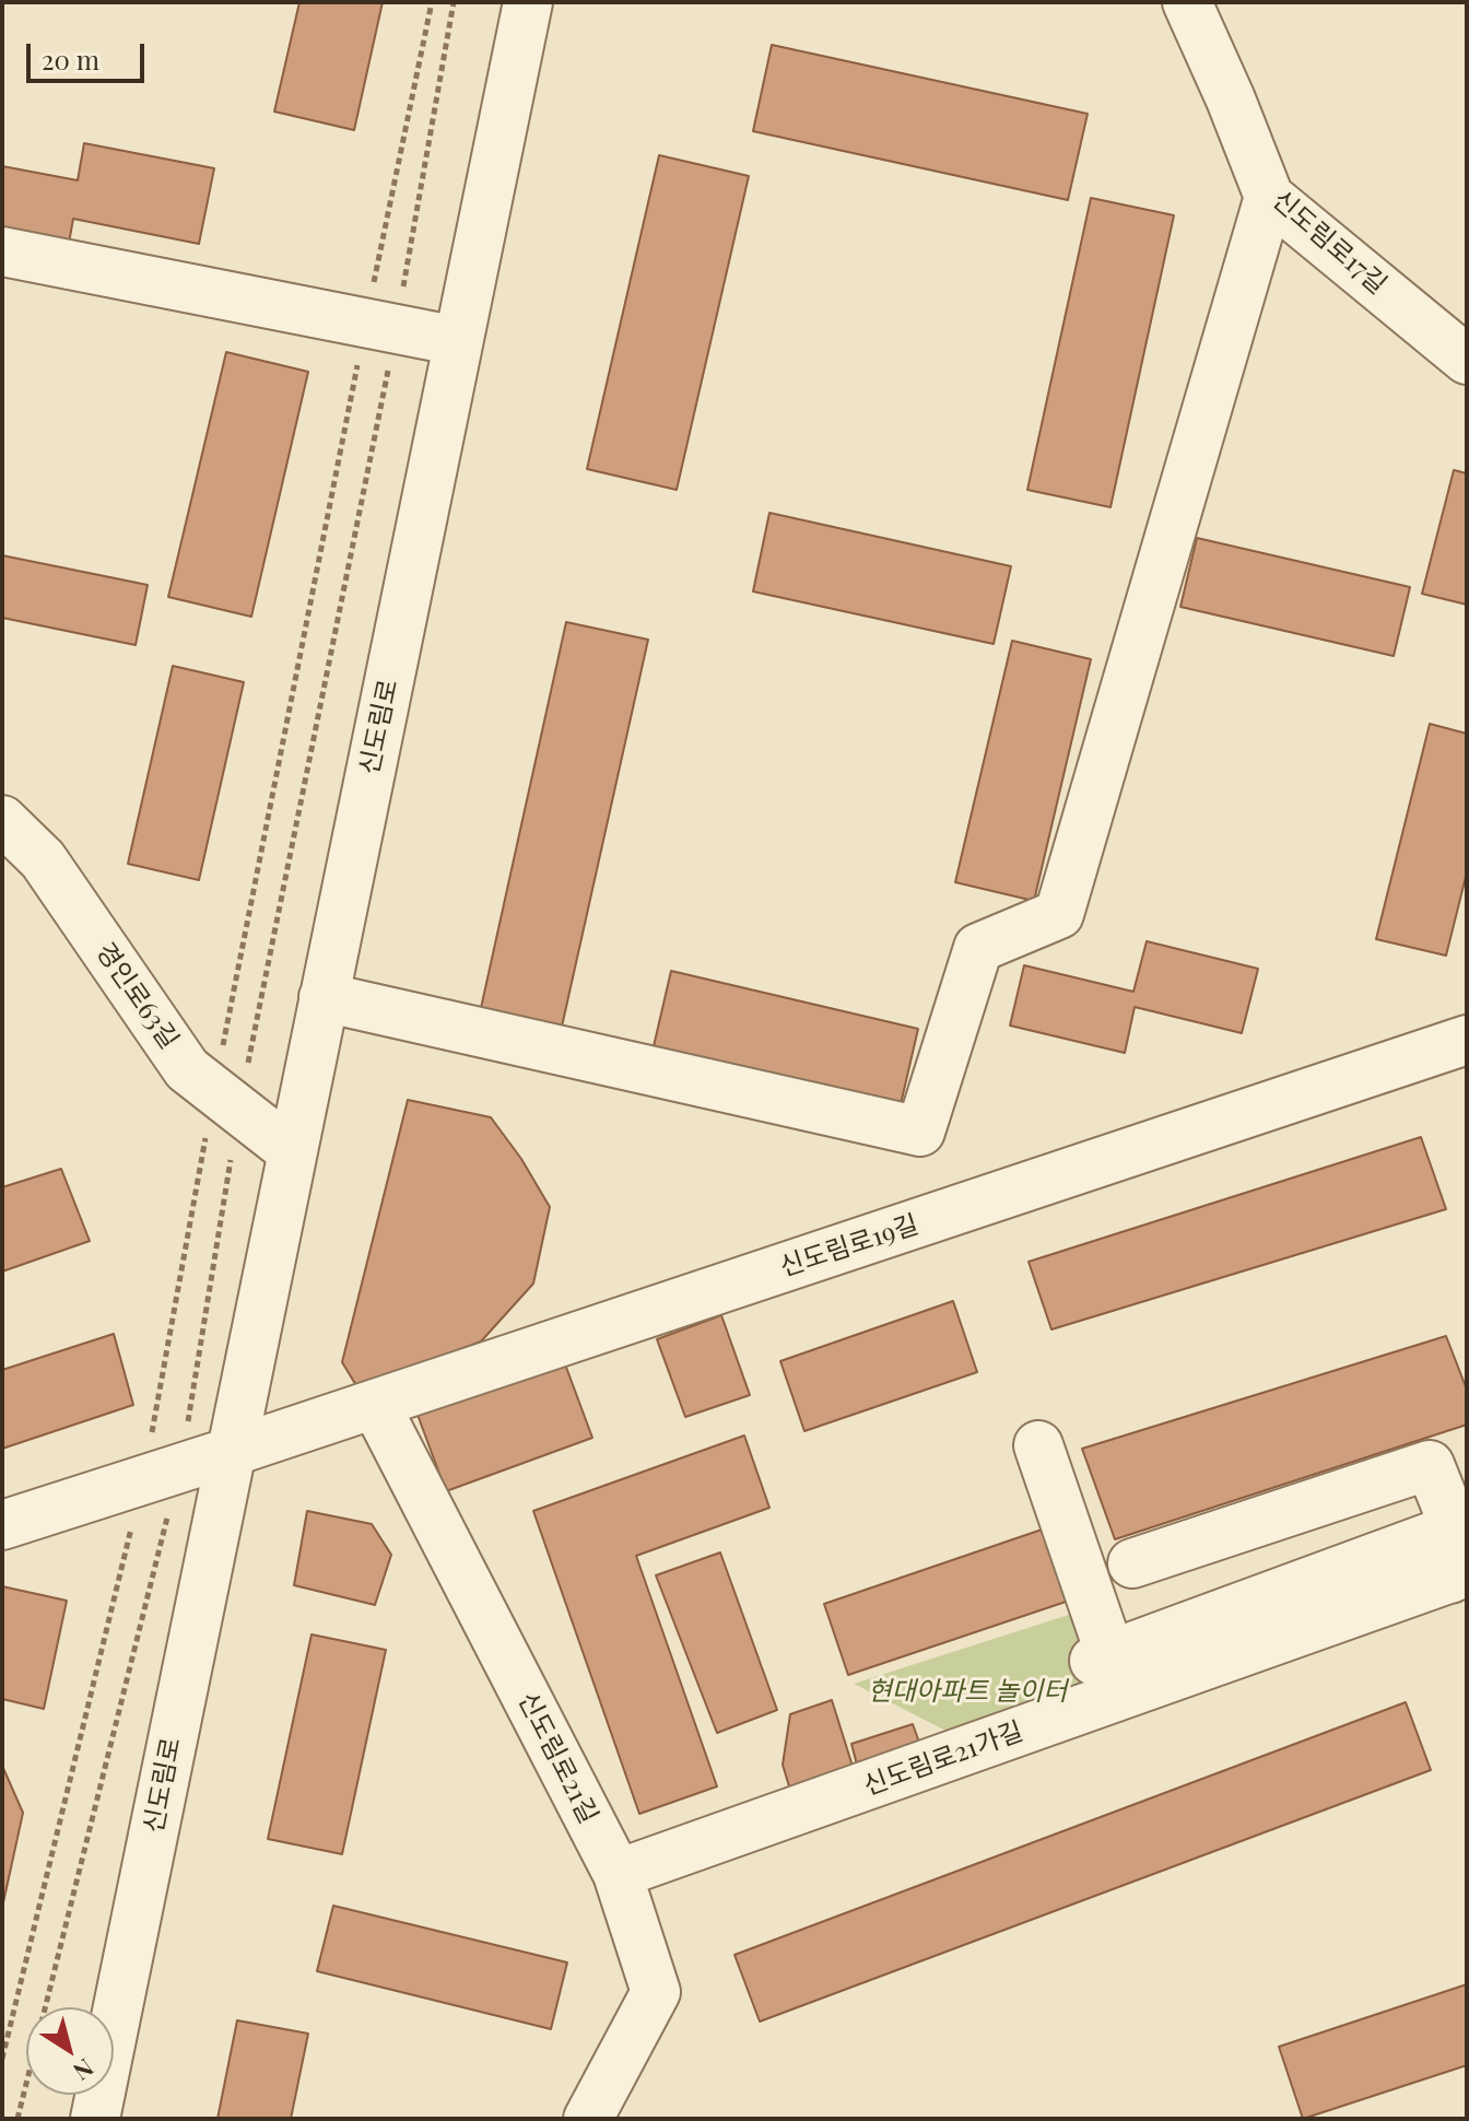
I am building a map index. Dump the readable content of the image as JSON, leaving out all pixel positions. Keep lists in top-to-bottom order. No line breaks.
{"streets":{"street":["신도림로17길","신도림로","경인로63길","신도림로19길","신도림로21길","신도림로21가길"]},"crossings":[["신도림로","경인로63길"],["신도림로","신도림로19길"],["신도림로19길","신도림로21길"],["신도림로21길","신도림로21가길"]],"parks":["현대아파트 놀이터"],"scale_bar":"20 m","north":"bottom right"}
